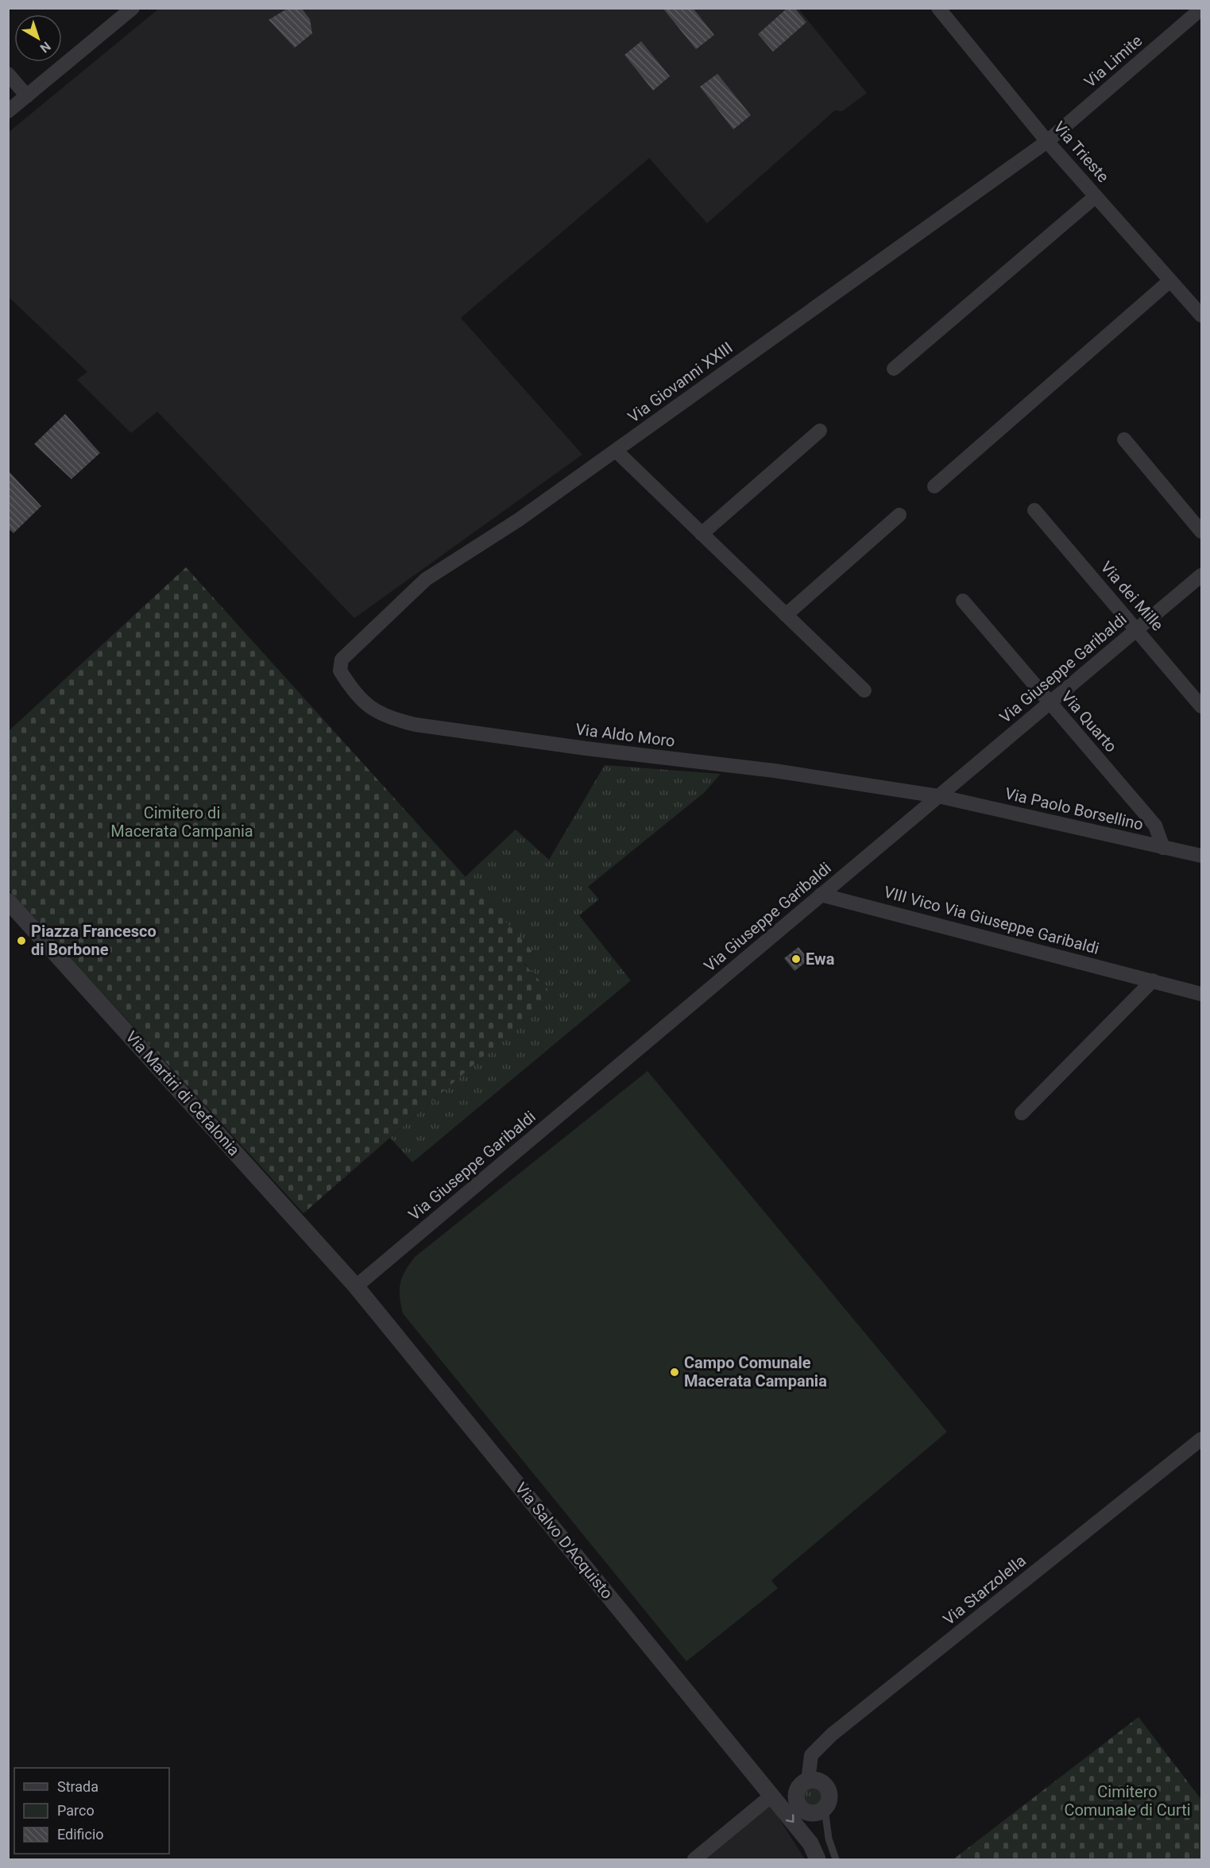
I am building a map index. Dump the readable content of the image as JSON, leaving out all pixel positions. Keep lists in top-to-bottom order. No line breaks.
{"streets":{"street":["Via Limite","Via Trieste","Via Giovanni XXIII","Via dei Mille","Via Giuseppe Garibaldi","Via Quarto","Via Aldo Moro","Via Paolo Borsellino","VIII Vico Via Giuseppe Garibaldi","Via Martiri di Cefalonia","Via Salvo D'Acquisto","Via Starzolella"]},"crossings":[["Via Limite","Via Trieste"],["Via Limite","Via Giovanni XXIII"],["Via Trieste","Via Giovanni XXIII"],["Via Giovanni XXIII","Via Aldo Moro"],["Via dei Mille","Via Giuseppe Garibaldi"],["Via Giuseppe Garibaldi","Via Quarto"],["Via Giuseppe Garibaldi","Via Aldo Moro"],["Via Giuseppe Garibaldi","Via Paolo Borsellino"],["Via Giuseppe Garibaldi","VIII Vico Via Giuseppe Garibaldi"],["Via Giuseppe Garibaldi","Via Martiri di Cefalonia"],["Via Giuseppe Garibaldi","Via Salvo D'Acquisto"],["Via Quarto","Via Paolo Borsellino"],["Via Aldo Moro","Via Paolo Borsellino"],["Via Martiri di Cefalonia","Via Salvo D'Acquisto"],["Via Salvo D'Acquisto","Via Starzolella"]],"parks":["Cimitero di Macerata Campania","Cimitero Comunale di Curti"],"places":["Piazza Francesco di Borbone","Ewa","Campo Comunale Macerata Campania"],"legend":["Strada","Parco","Edificio"],"north":"bottom right"}
